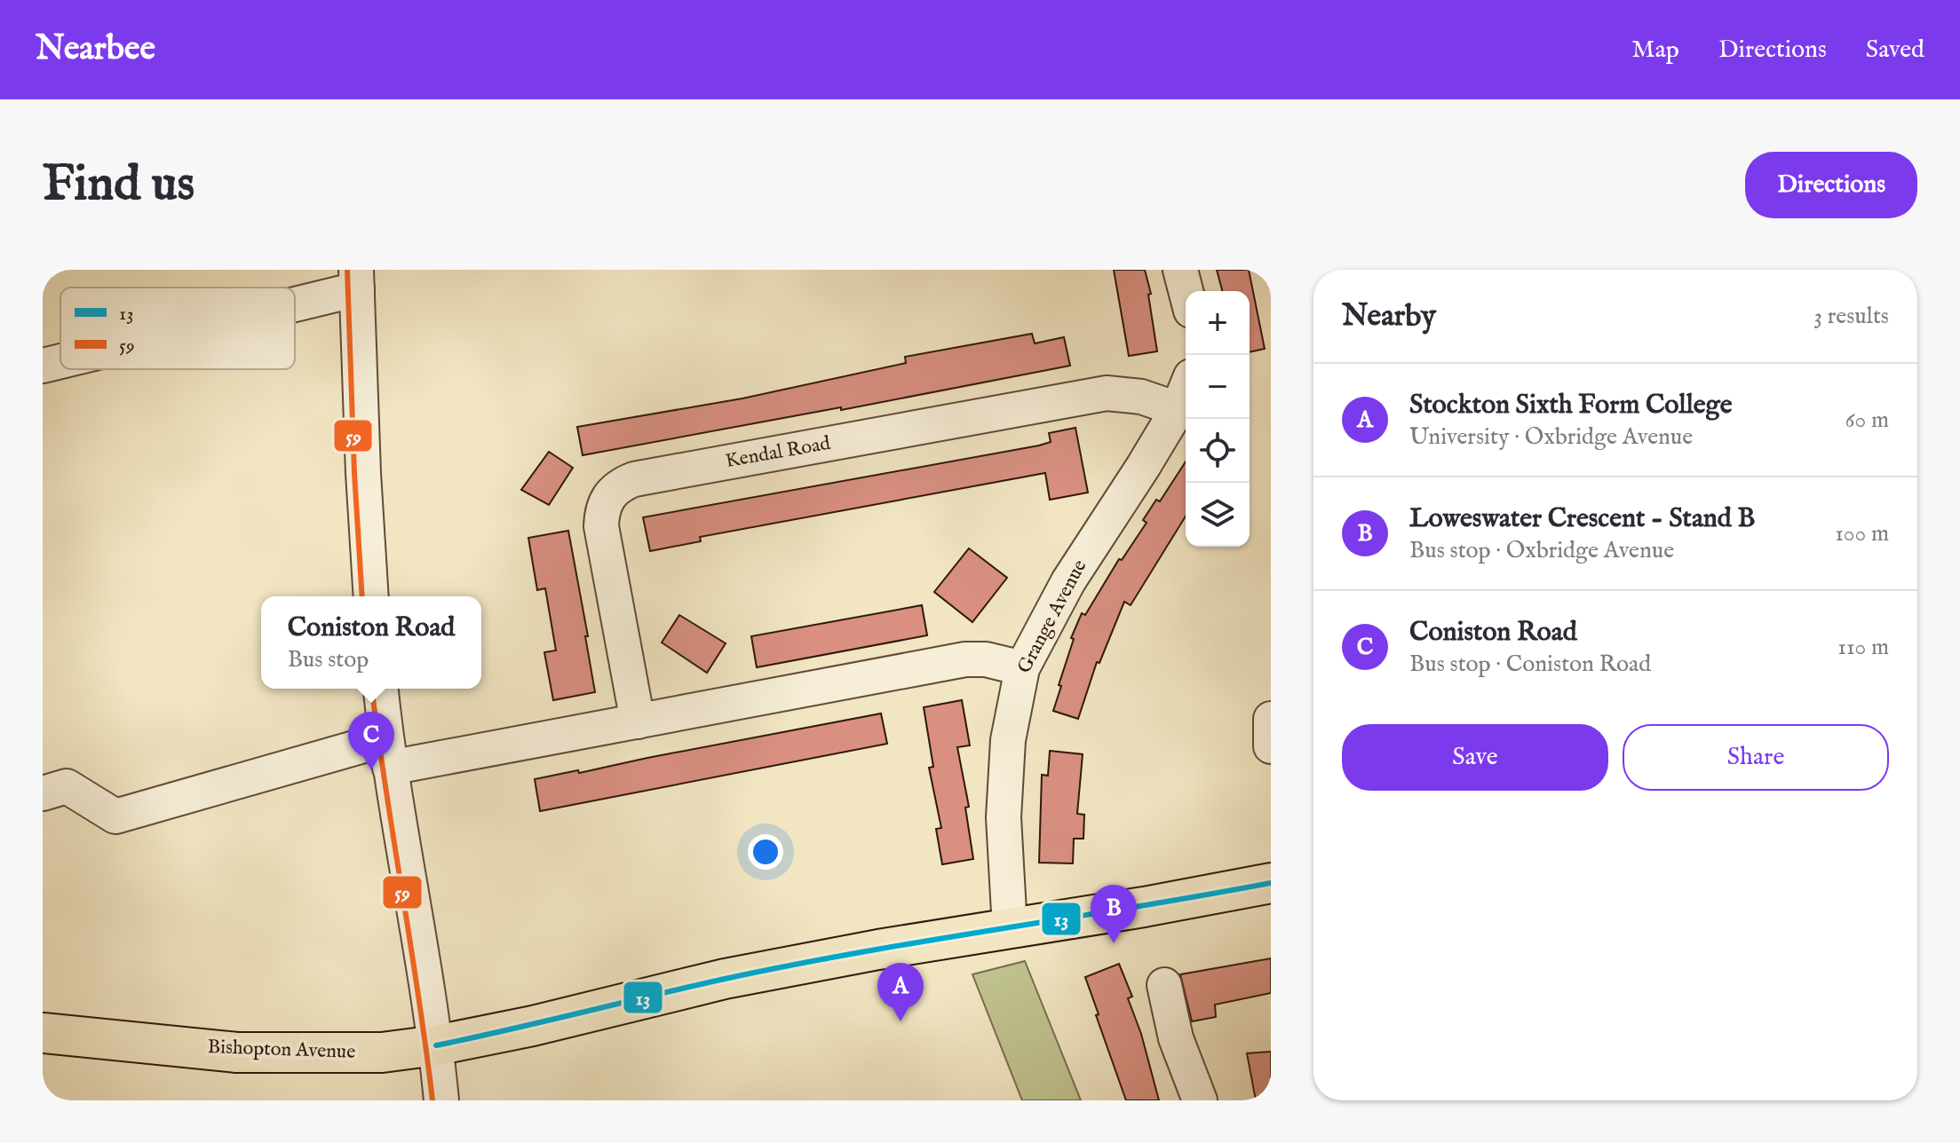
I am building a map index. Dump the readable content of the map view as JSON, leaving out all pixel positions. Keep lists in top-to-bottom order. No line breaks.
{"streets":{"main road":["Bishopton Avenue"],"street":["Kendal Road","Grange Avenue"]},"crossings":[["Kendal Road","Grange Avenue"],["Grange Avenue","Bishopton Avenue"]],"lines":["transit line 59","transit line 13"],"legend":["13","59"],"page":{"header":"Nearbee","nav":["Map","Directions","Saved"],"buttons":["Directions",["Save","Share"]],"title":"Find us","heading":["Nearby","3 results"],"map_buttons":["+","−"],"list":[{"mark":"A","name":"Stockton Sixth Form College","note":"University · Oxbridge Avenue","value":"60 m"},{"mark":"B","name":"Loweswater Crescent - Stand B","note":"Bus stop · Oxbridge Avenue","value":"100 m"},{"mark":"C","name":"Coniston Road","note":"Bus stop · Coniston Road","value":"110 m"}],"popup":["Coniston Road","Bus stop"],"pins":["C","B","A"]}}
